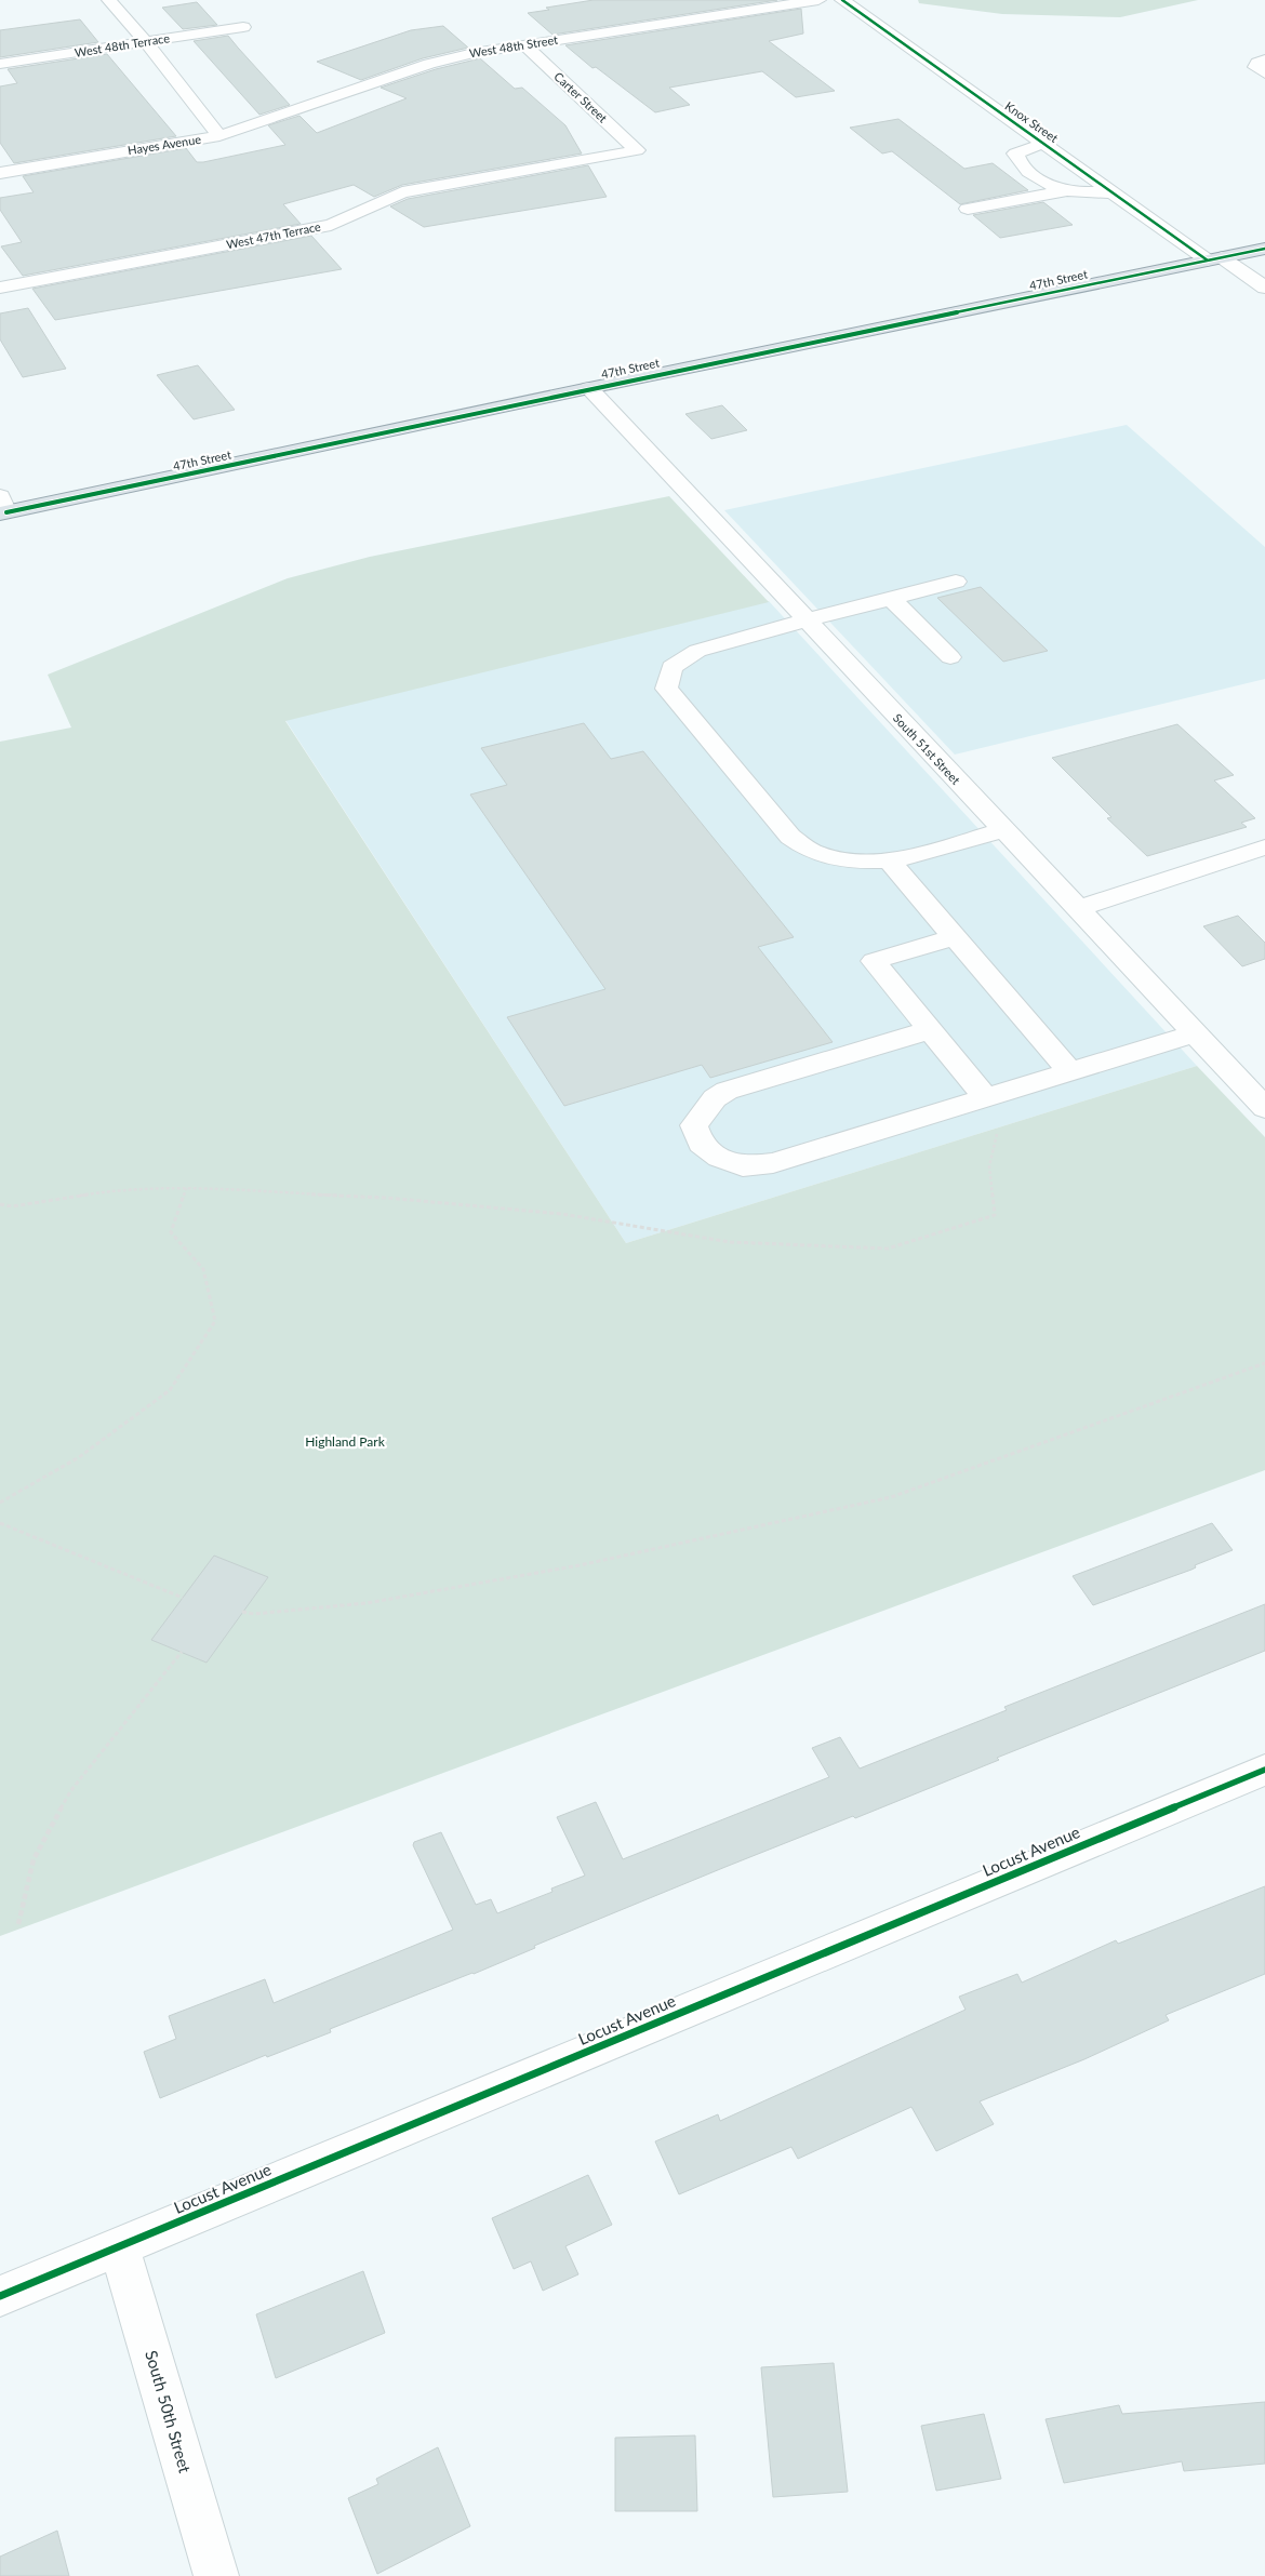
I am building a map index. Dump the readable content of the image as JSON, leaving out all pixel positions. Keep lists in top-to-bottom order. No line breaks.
{"streets":{"main road":["47th Street"],"street":["West 48th Terrace","West 48th Street","Carter Street","Knox Street","Hayes Avenue","West 47th Terrace","South 51st Street","Locust Avenue","South 50th Street"]},"crossings":[["West 48th Terrace","Hayes Avenue"],["West 48th Street","Carter Street"],["West 48th Street","Hayes Avenue"],["Carter Street","West 47th Terrace"],["Knox Street","47th Street"],["47th Street","South 51st Street"],["Locust Avenue","South 50th Street"]],"parks":["Highland Park"]}
